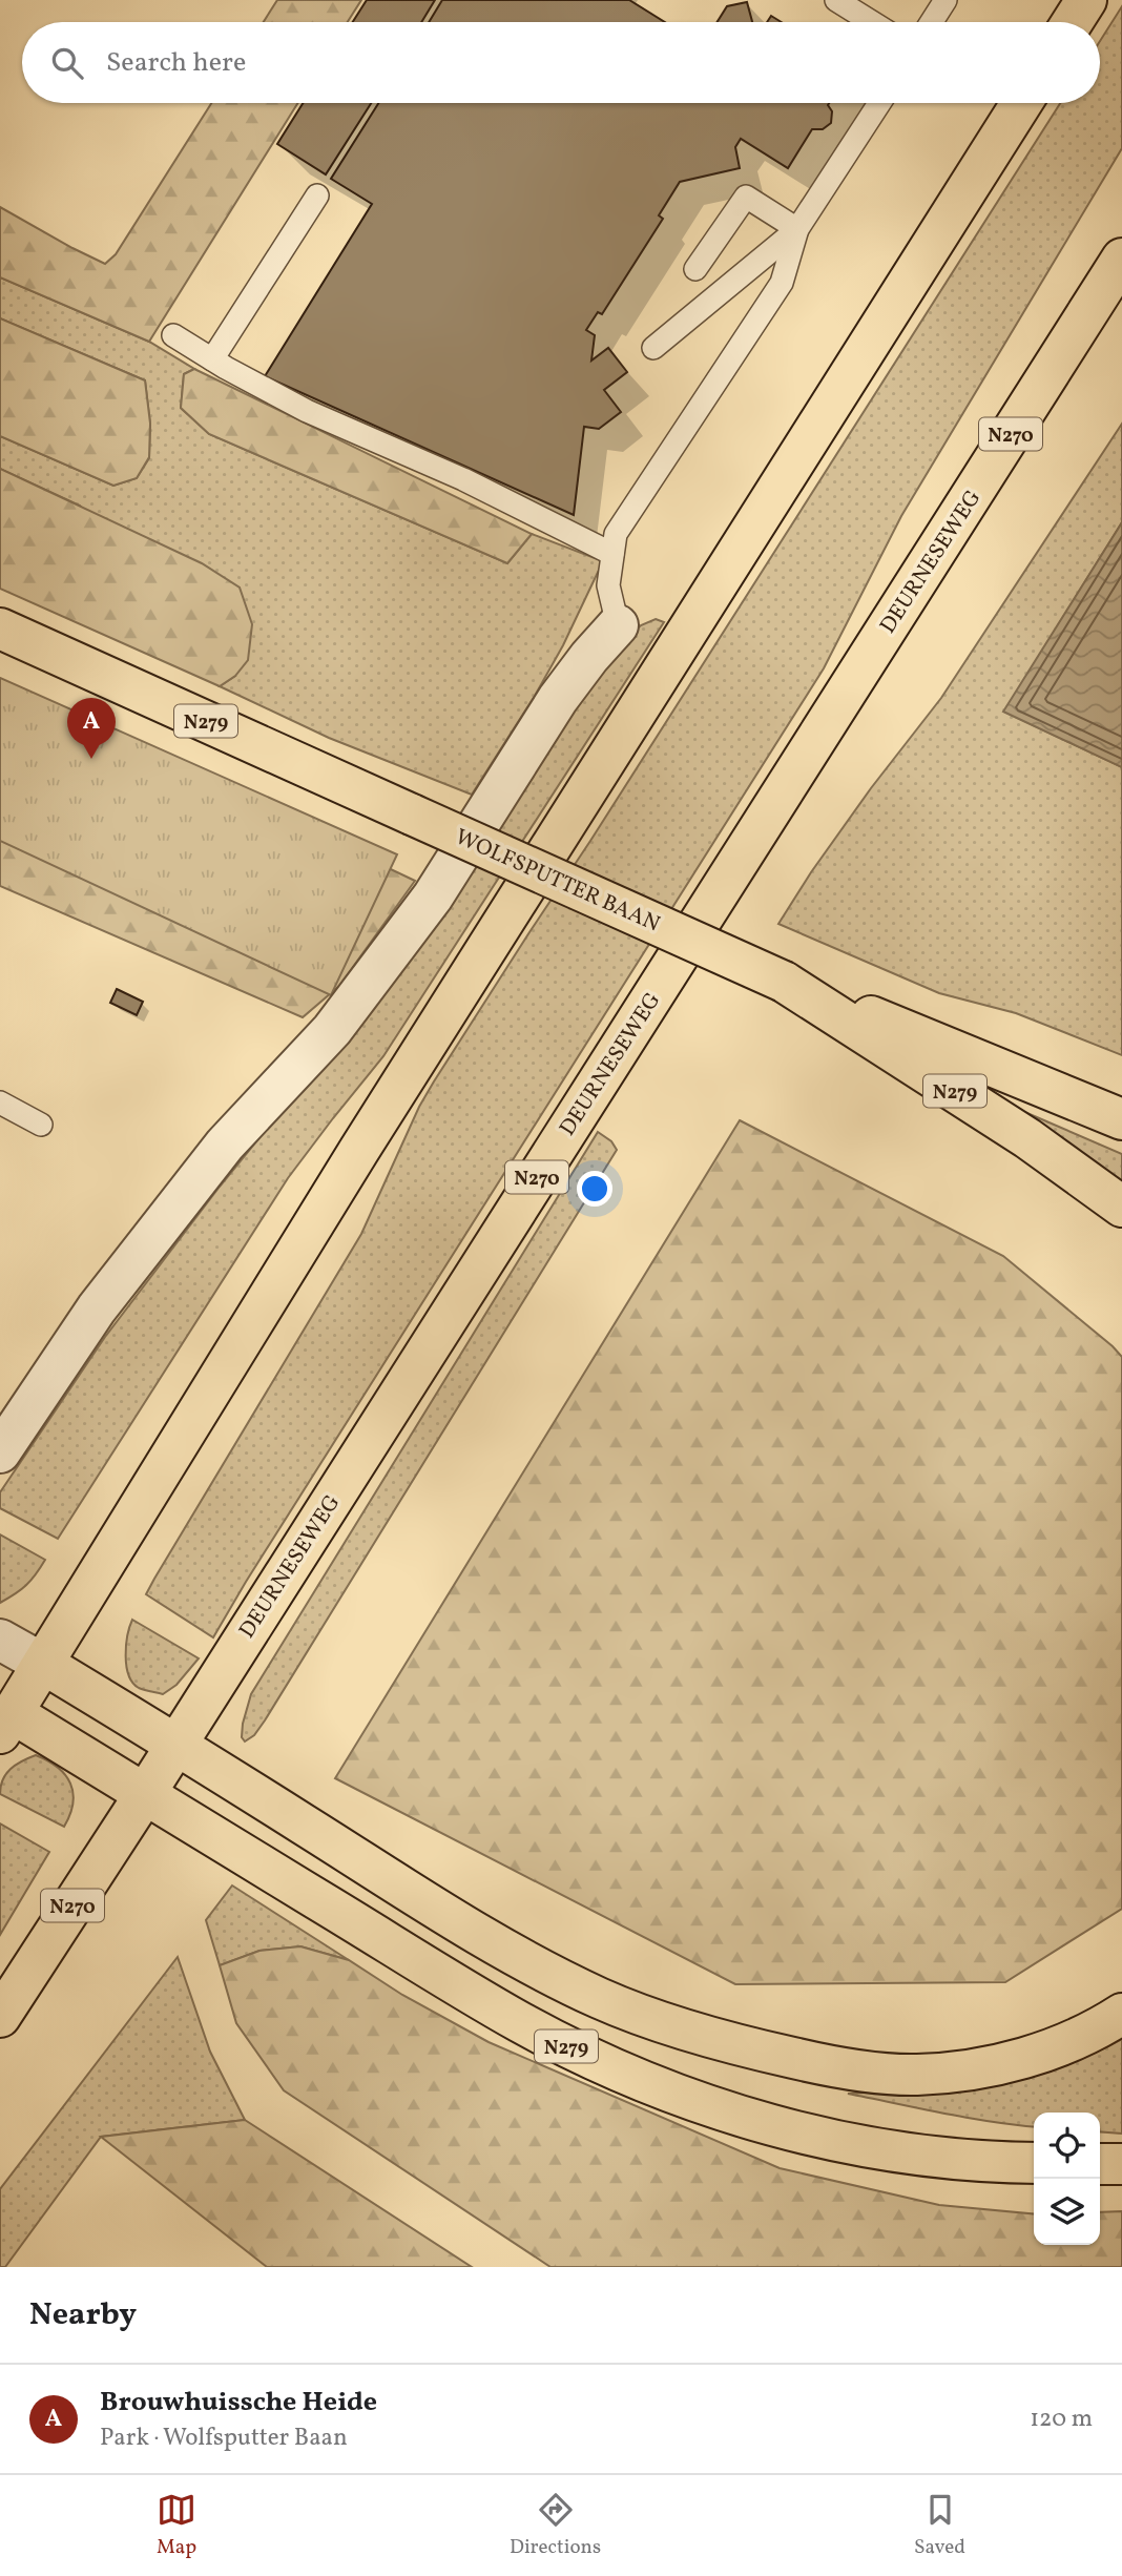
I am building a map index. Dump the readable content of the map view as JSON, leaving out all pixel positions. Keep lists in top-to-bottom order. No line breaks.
{"streets":{"main road":["N270","DEURNESEWEG","N279","WOLFSPUTTER BAAN"]},"crossings":[["DEURNESEWEG","N279"],["N279","WOLFSPUTTER BAAN"]],"page":{"search":"Search here","pins":"A","heading":"Nearby","list":[{"mark":"A","name":"Brouwhuissche Heide","note":"Park · Wolfsputter Baan","value":"120 m"}],"nav":["Map","Directions","Saved"]}}
